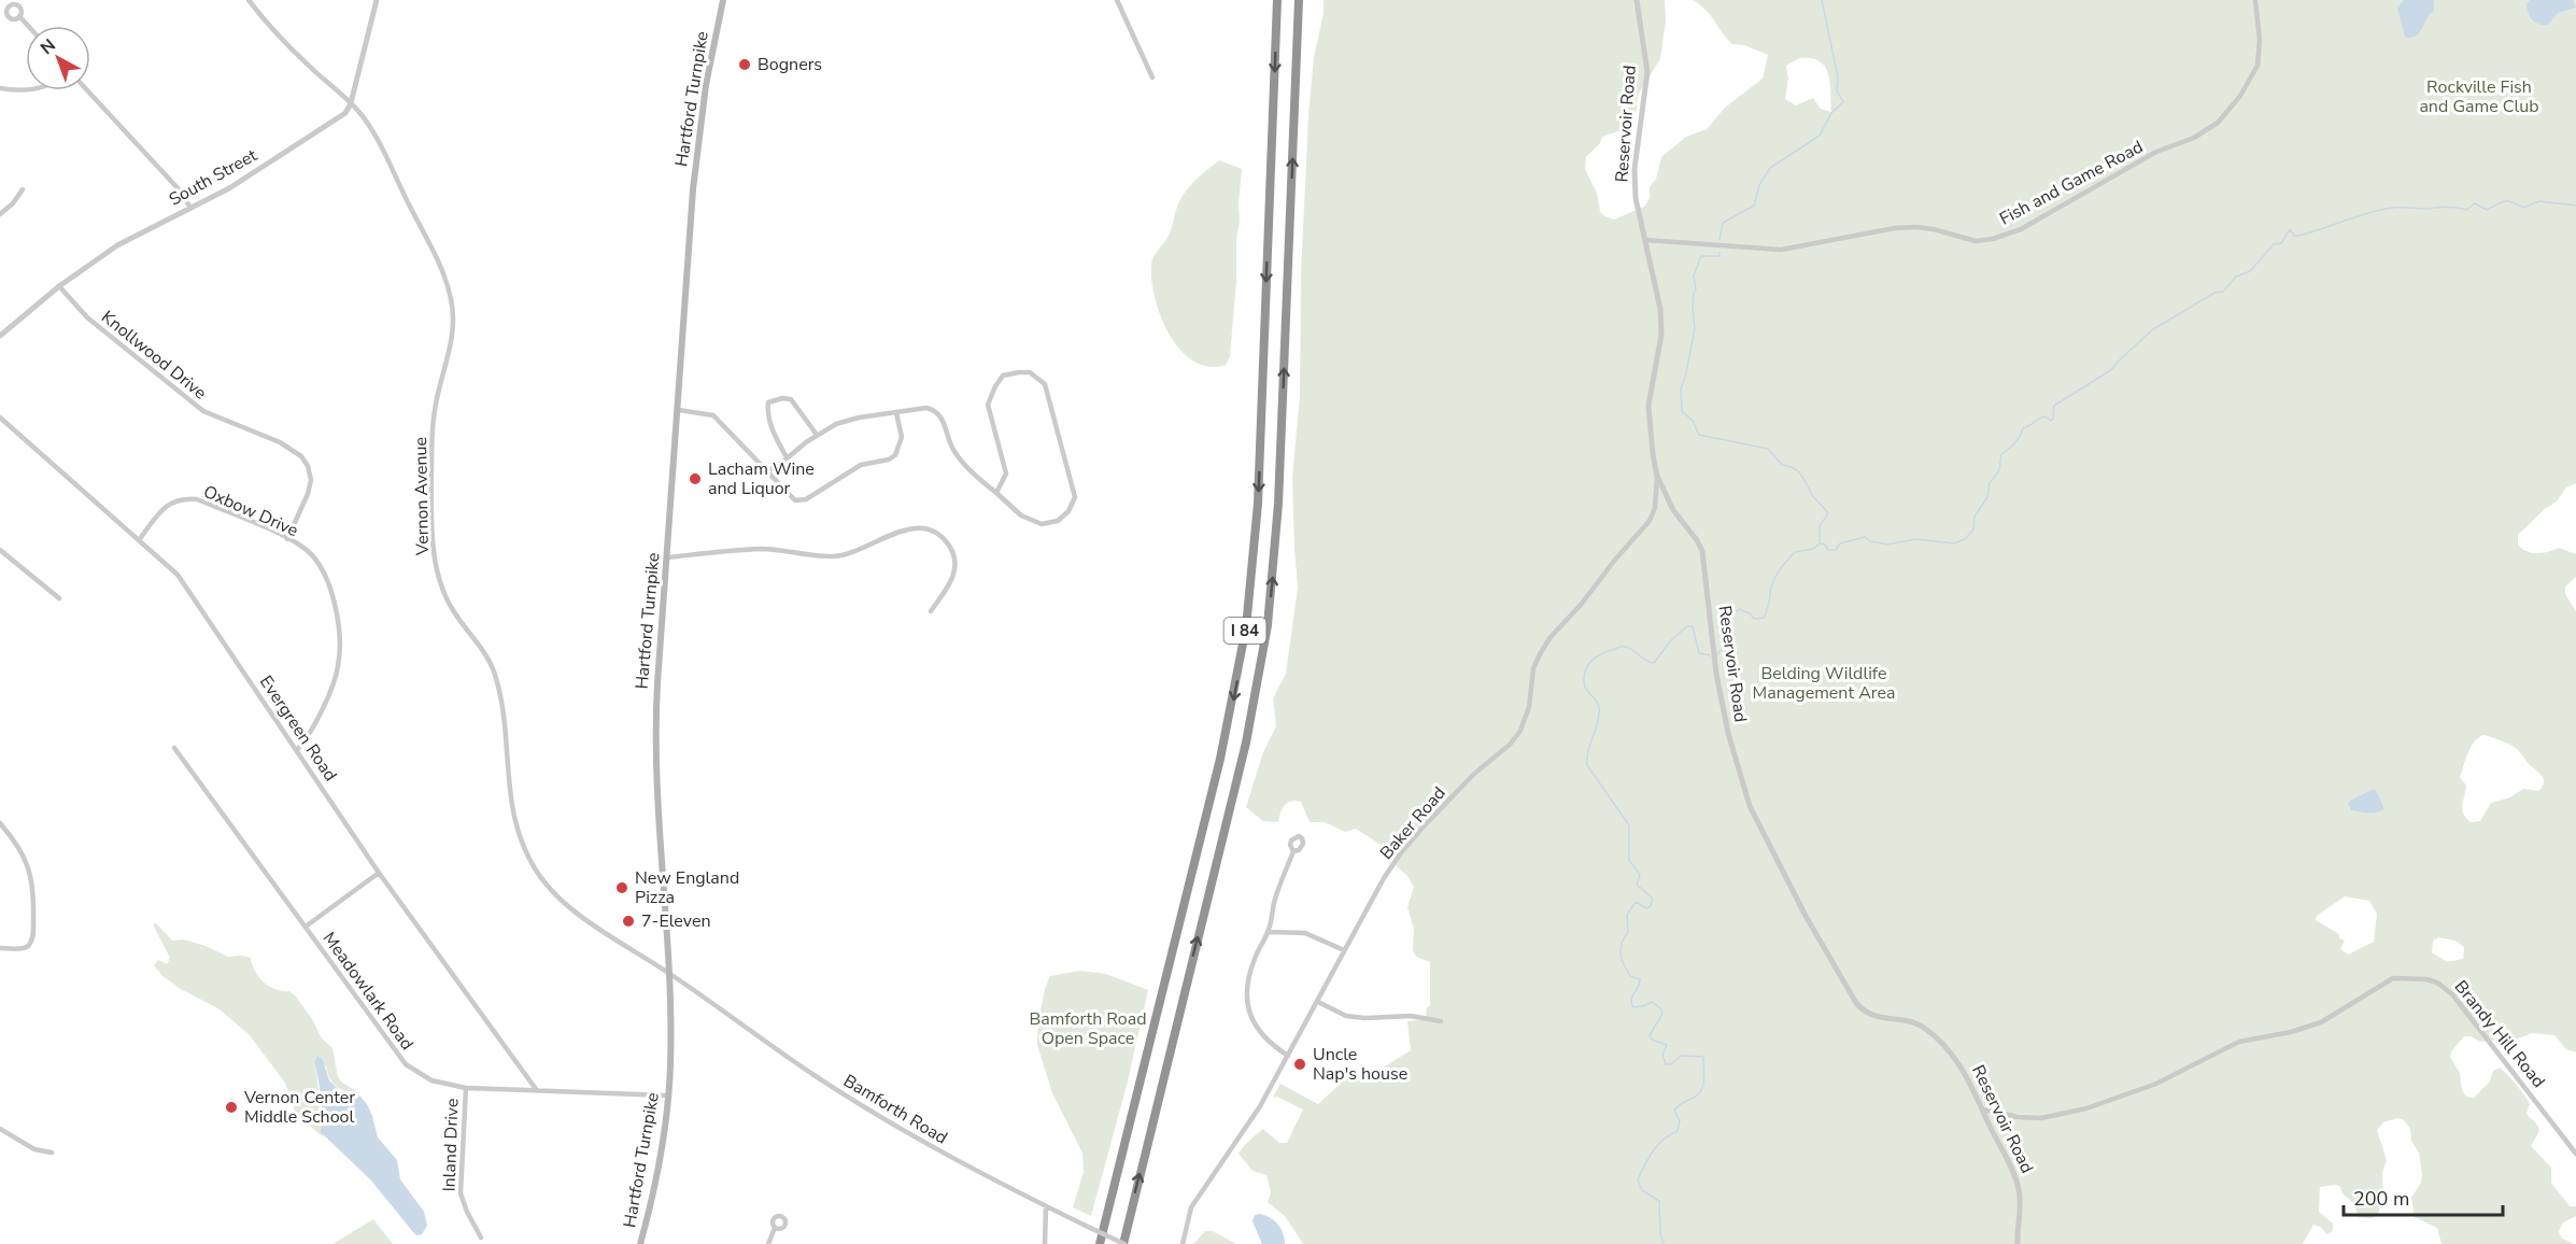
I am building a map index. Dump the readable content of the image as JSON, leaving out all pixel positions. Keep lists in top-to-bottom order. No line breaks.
{"streets":{"highway":["I 84"],"main road":["Hartford Turnpike"],"street":["Reservoir Road","South Street","Fish and Game Road","Knollwood Drive","Vernon Avenue","Oxbow Drive","Evergreen Road","Baker Road","Meadowlark Road","Brandy Hill Road","Bamforth Road","Inland Drive"]},"crossings":[["Hartford Turnpike","Vernon Avenue"],["Hartford Turnpike","Meadowlark Road"],["Hartford Turnpike","Bamforth Road"],["Reservoir Road","Fish and Game Road"],["Reservoir Road","Baker Road"],["Reservoir Road","Brandy Hill Road"],["South Street","Knollwood Drive"],["South Street","Vernon Avenue"],["Knollwood Drive","Oxbow Drive"],["Vernon Avenue","Bamforth Road"],["Oxbow Drive","Evergreen Road"],["I 84","Bamforth Road"],["Evergreen Road","Meadowlark Road"],["Meadowlark Road","Inland Drive"]],"parks":["Rockville Fish and Game Club","Belding Wildlife Management Area","Bamforth Road Open Space"],"places":["Bogners","Lacham Wine and Liquor","New England Pizza","7-Eleven","Uncle Nap's house","Vernon Center Middle School"],"scale_bar":"200 m","north":"top left"}
